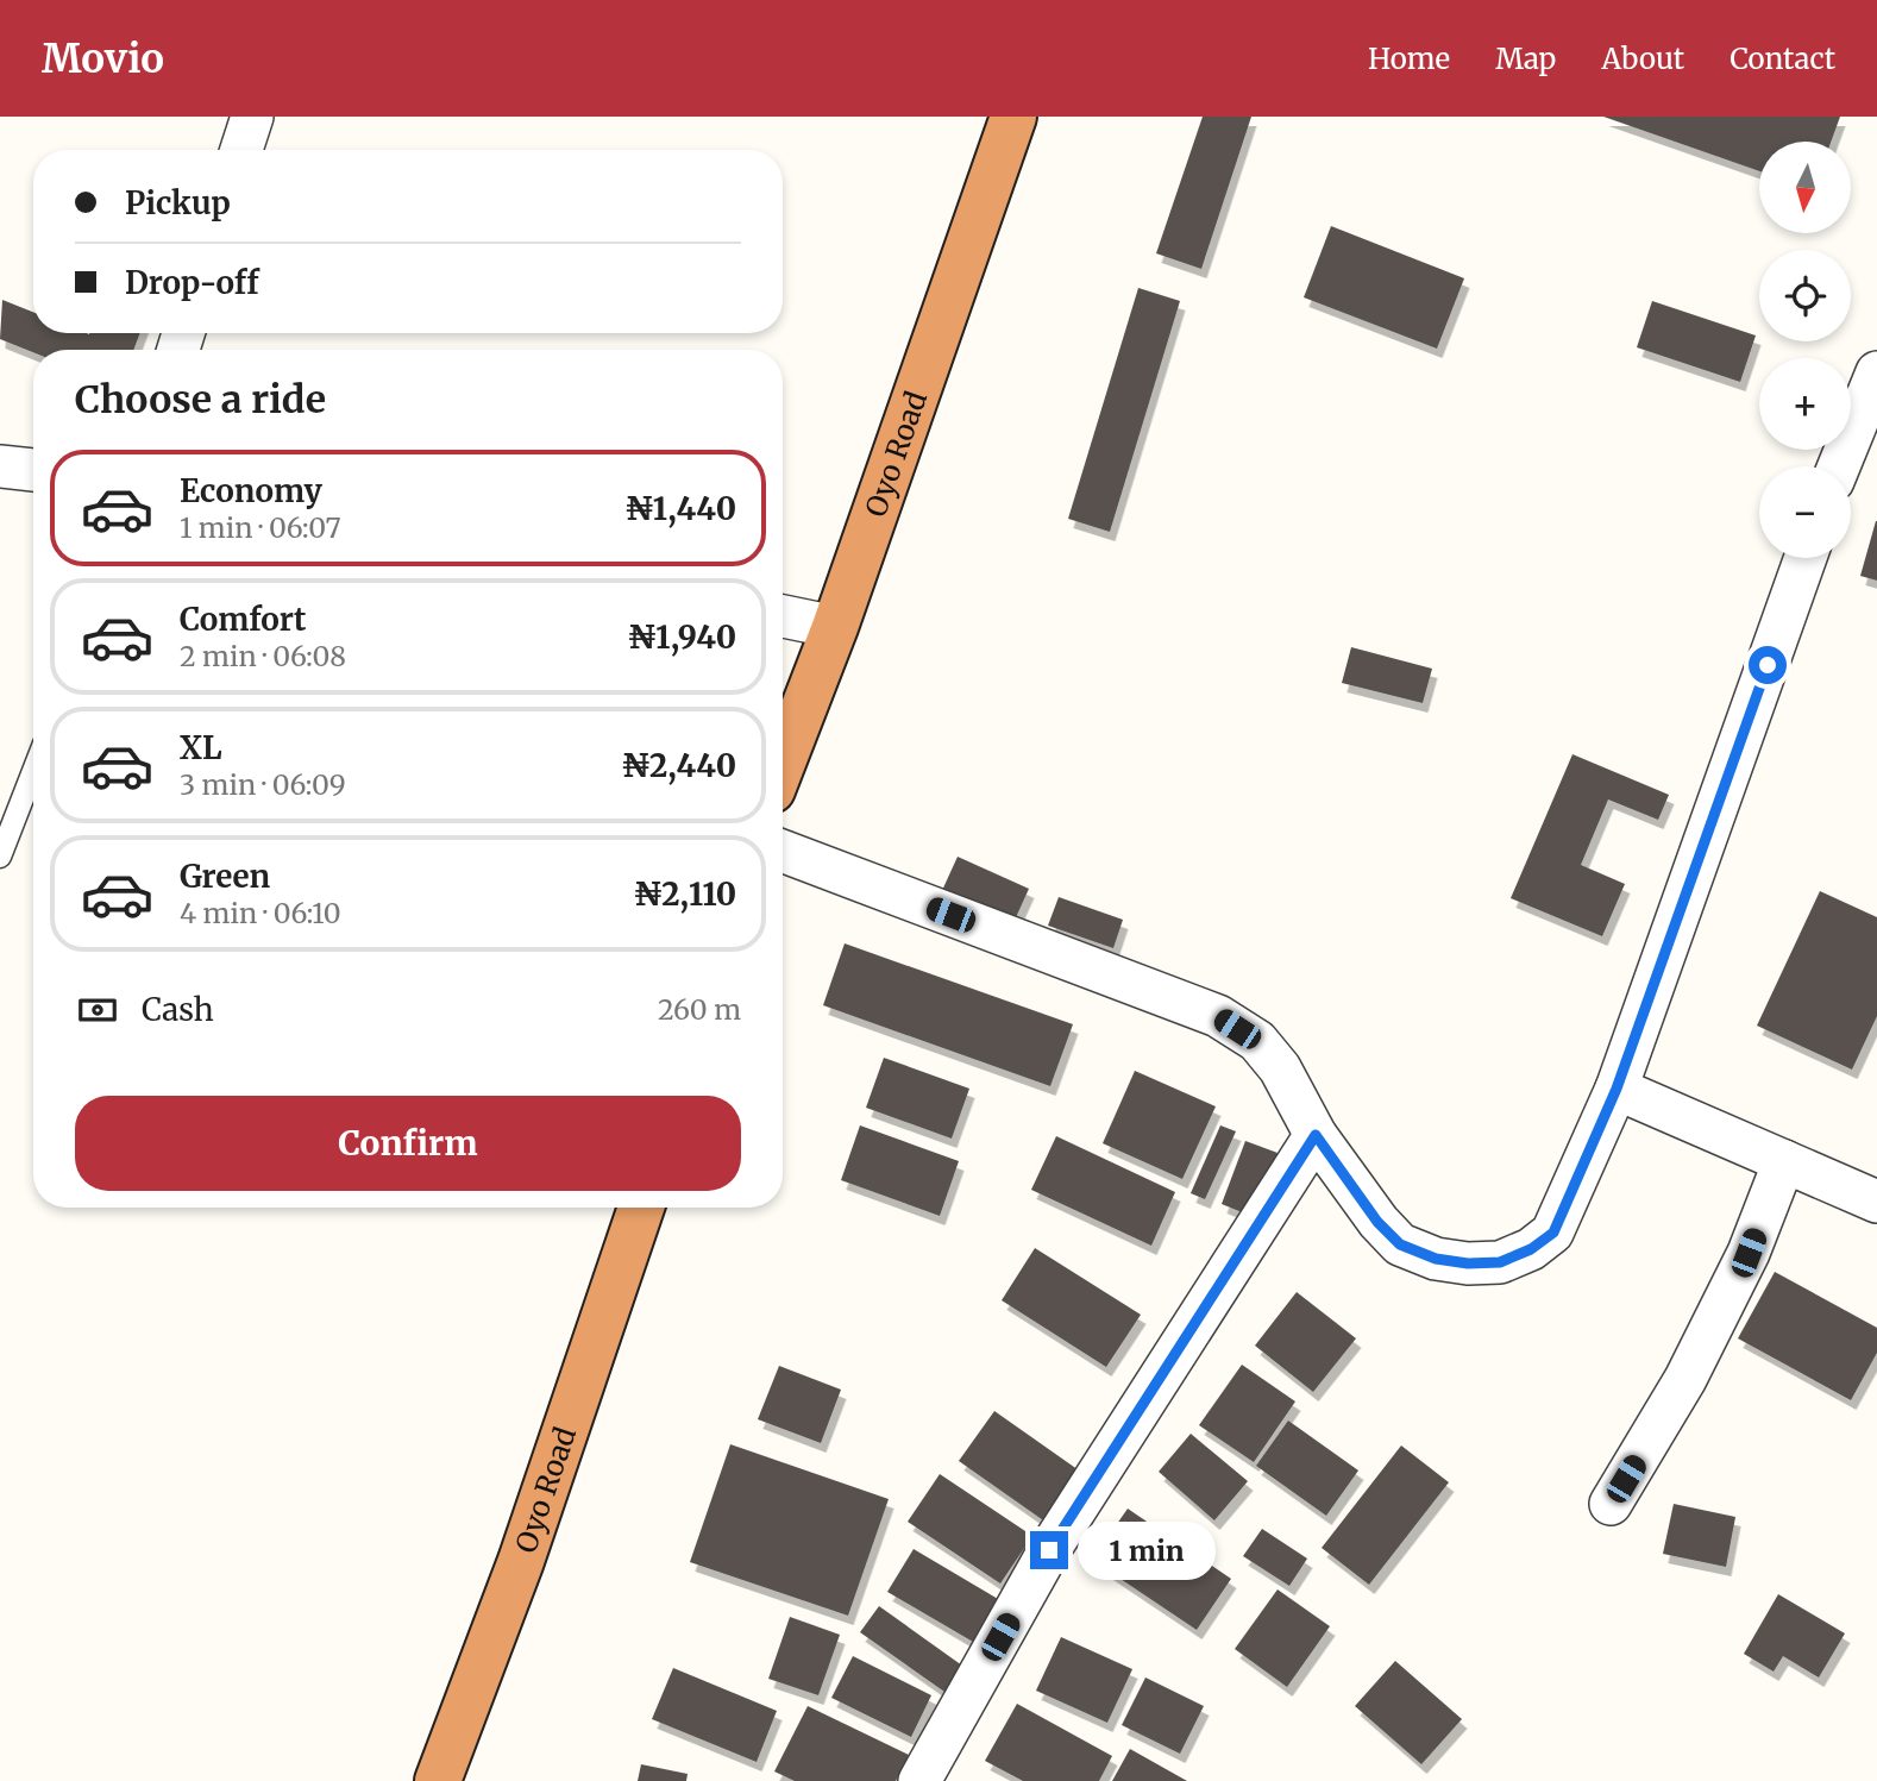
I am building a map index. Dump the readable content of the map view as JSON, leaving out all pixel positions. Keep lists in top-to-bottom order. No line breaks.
{"streets":{"highway":["Oyo Road"]},"north":"bottom","page":{"header":"Movio","nav":["Home","Map","About","Contact"],"map_buttons":["+","−"],"banner":["Pickup","Drop-off"],"heading":"Choose a ride","list":[{"name":"Economy","note":"1 min · 06:07","value":"₦1,440"},{"name":"Comfort","note":"2 min · 06:08","value":"₦1,940"},{"name":"XL","note":"3 min · 06:09","value":"₦2,440"},{"name":"Green","note":"4 min · 06:10","value":"₦2,110"}],"pay":["Cash","260 m"],"buttons":"Confirm","bubble":"1 min"}}
